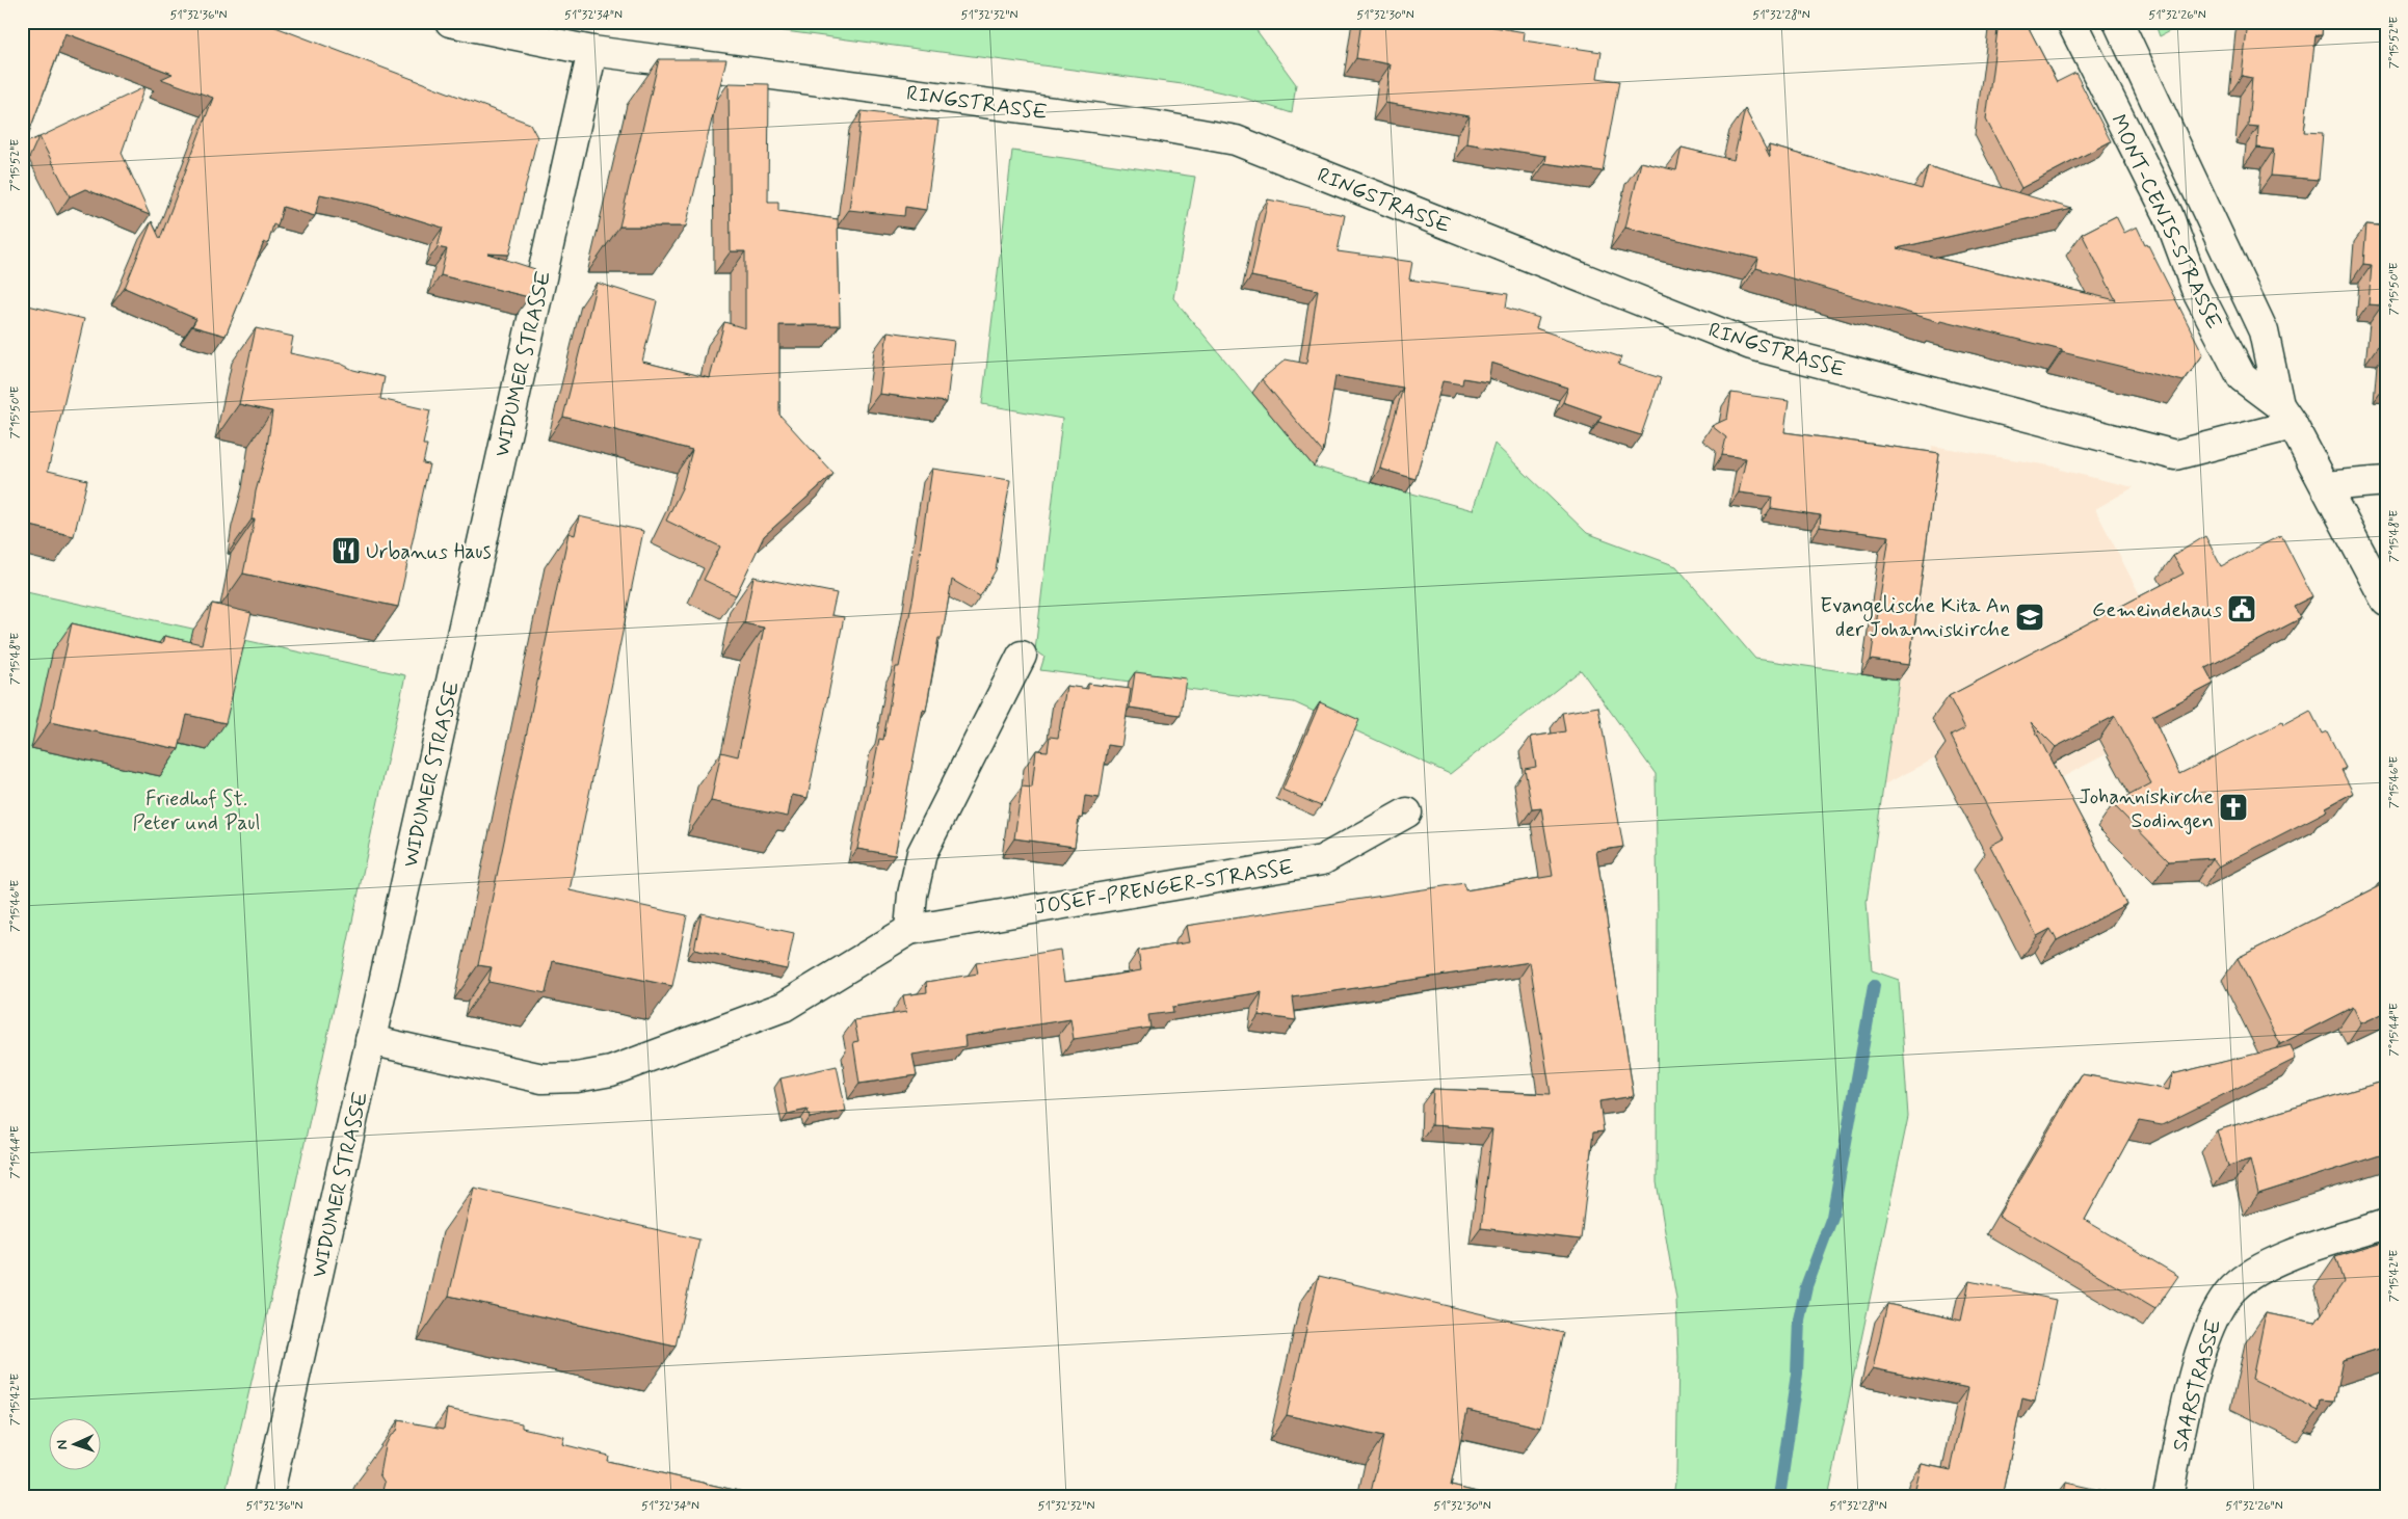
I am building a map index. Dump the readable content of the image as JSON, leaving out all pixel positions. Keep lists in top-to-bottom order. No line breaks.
{"streets":{"street":["RINGSTRASSE","MONT-CENIS-STRASSE","WIDUMER STRASSE","JOSEF-PRENGER-STRASSE","SAARSTRASSE"]},"crossings":[["RINGSTRASSE","MONT-CENIS-STRASSE"],["RINGSTRASSE","WIDUMER STRASSE"],["WIDUMER STRASSE","JOSEF-PRENGER-STRASSE"]],"parks":["Friedhof St. Peter und Paul"],"places":{"restaurant":["Urbanus Haus"],"public building":["Gemeindehaus"],"school or university":["Evangelische Kita An der Johanniskirche"],"church":["Johanniskirche Sodingen"]},"north":"left","coordinates":["51°32'36\"N","51°32'34\"N","51°32'32\"N","51°32'30\"N","51°32'28\"N","51°32'26\"N","7°15'52\"E","7°15'50\"E","7°15'48\"E","7°15'46\"E","7°15'44\"E","7°15'42\"E"]}
